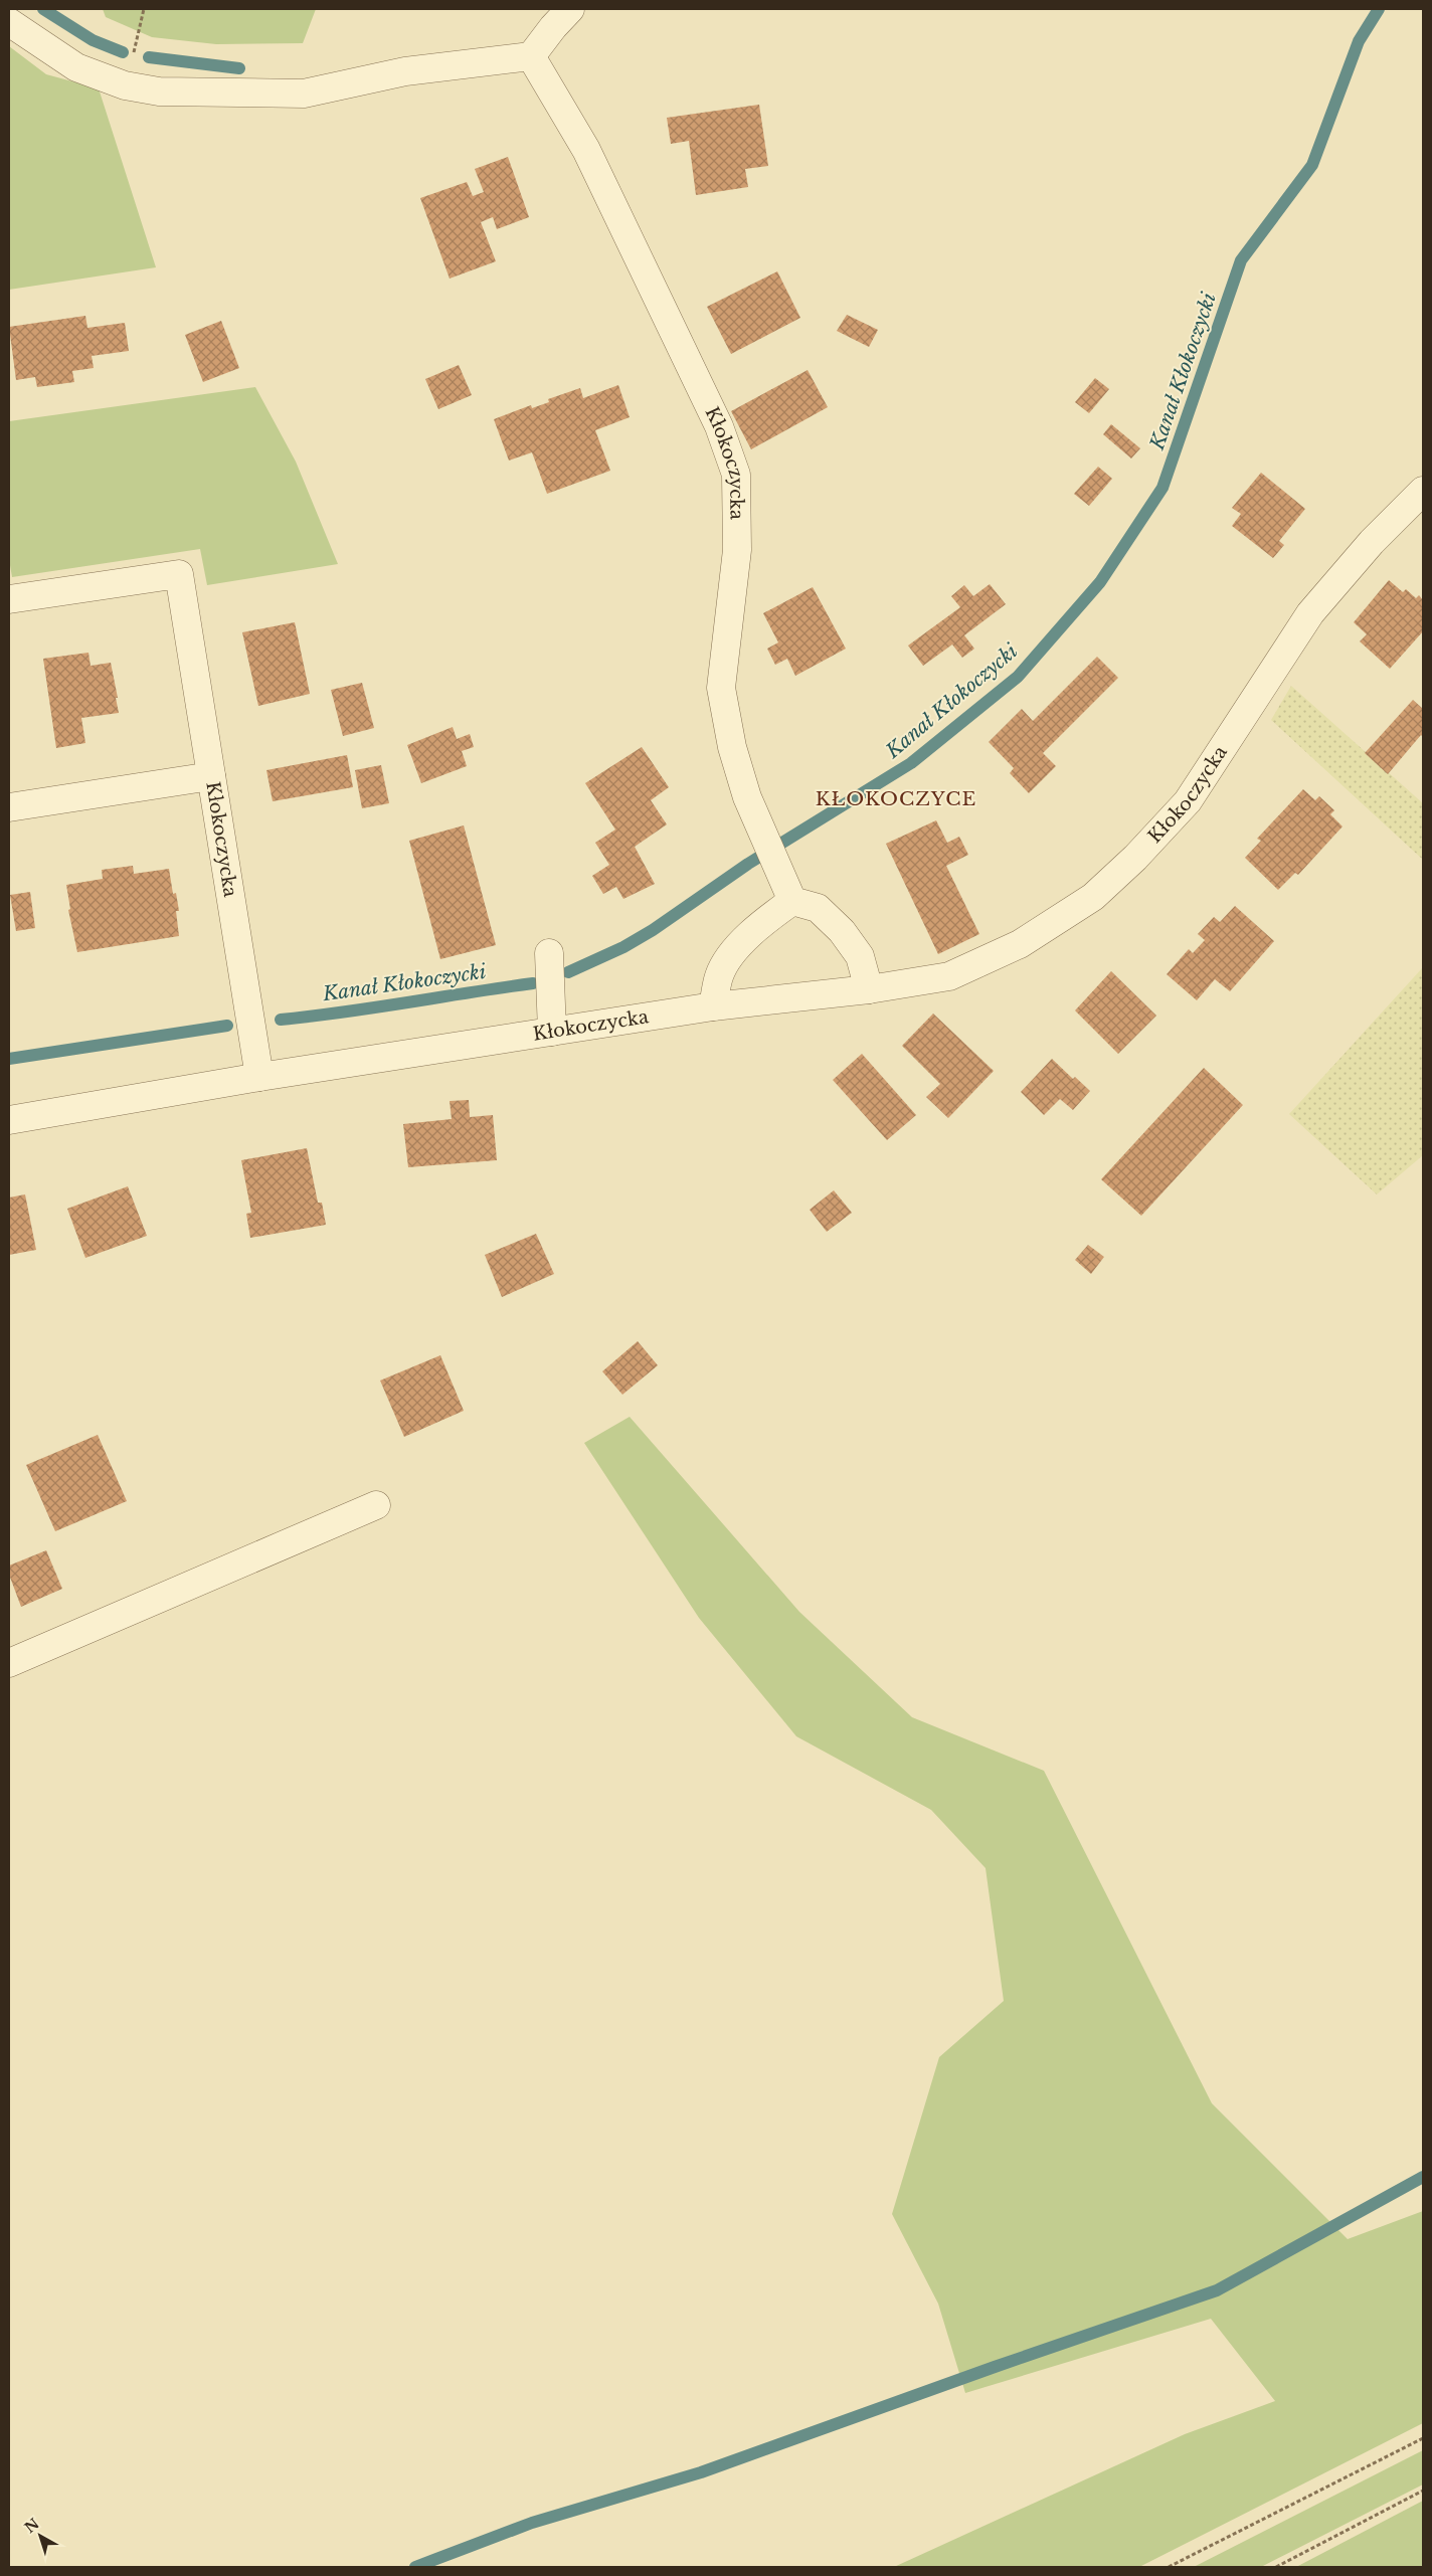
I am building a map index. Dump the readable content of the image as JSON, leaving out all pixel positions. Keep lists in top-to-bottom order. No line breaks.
{"streets":{"street":["Kłokoczycka"]},"districts":["KŁOKOCZYCE"],"water":["Kanał Kłokoczycki"],"north":"top left"}
